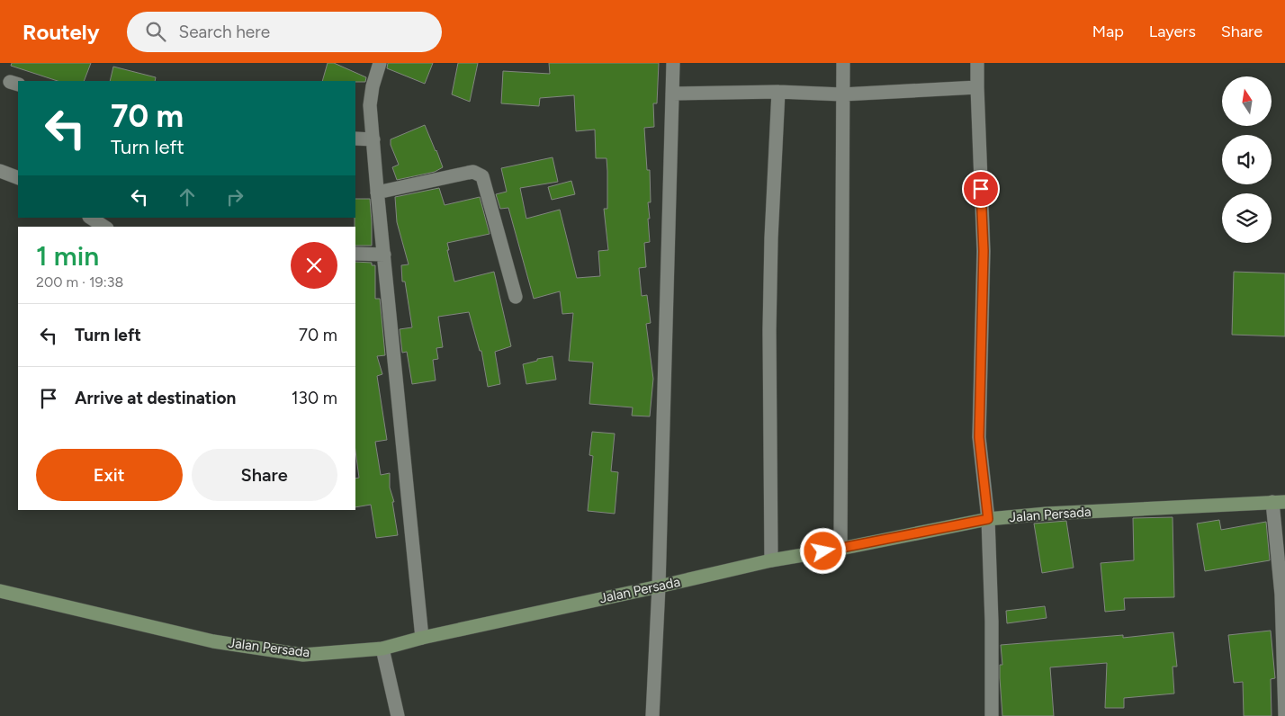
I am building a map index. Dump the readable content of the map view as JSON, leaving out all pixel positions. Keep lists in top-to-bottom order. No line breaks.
{"streets":{"street":["Jalan Persada"]},"north":"top","page":{"header":"Routely","search":"Search here","nav":["Map","Layers","Share"],"turn":["70 m","Turn left"],"heading":["1 min","200 m · 19:38"],"list":[{"name":"Turn left","value":"70 m"},{"name":"Arrive at destination","value":"130 m"}],"buttons":["Exit","Share"]}}
